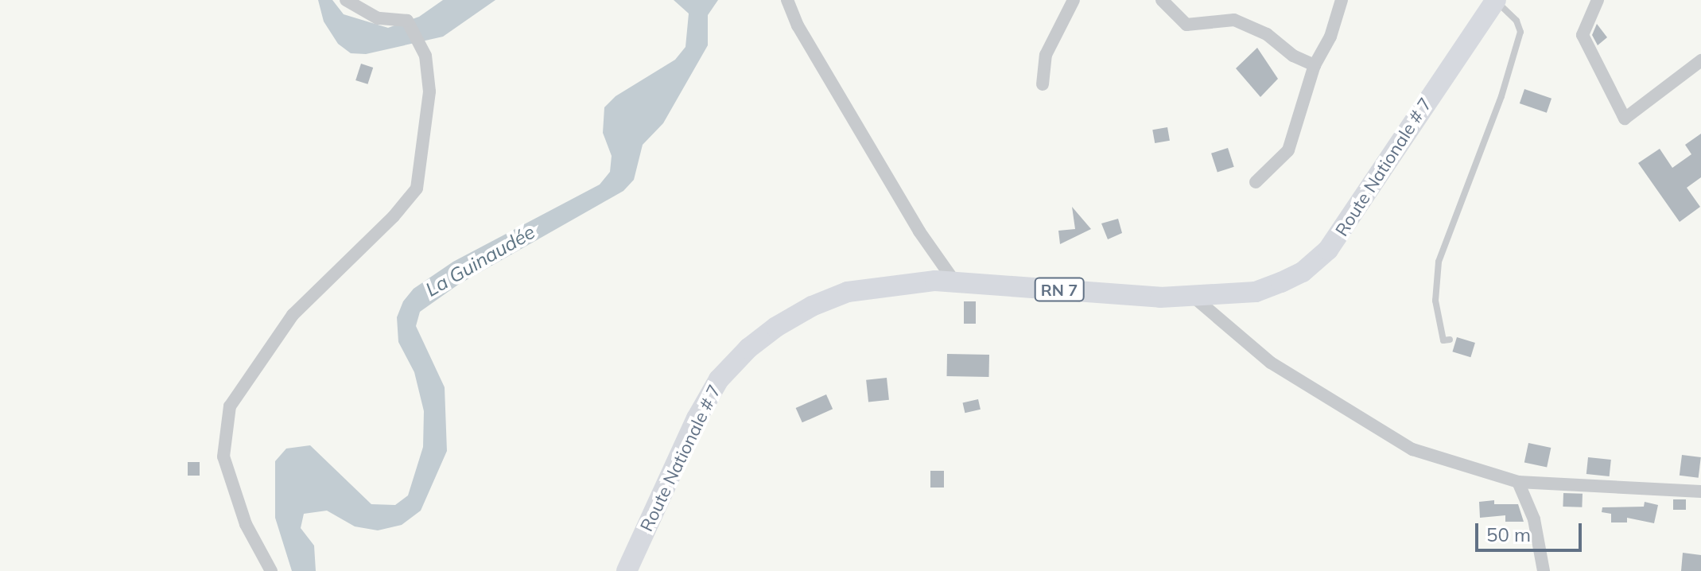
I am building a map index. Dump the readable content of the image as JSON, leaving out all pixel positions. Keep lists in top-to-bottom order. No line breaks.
{"streets":{"main road":["Route Nationale # 7","RN 7"]},"water":["La Guinaudée"],"scale_bar":"50 m"}
